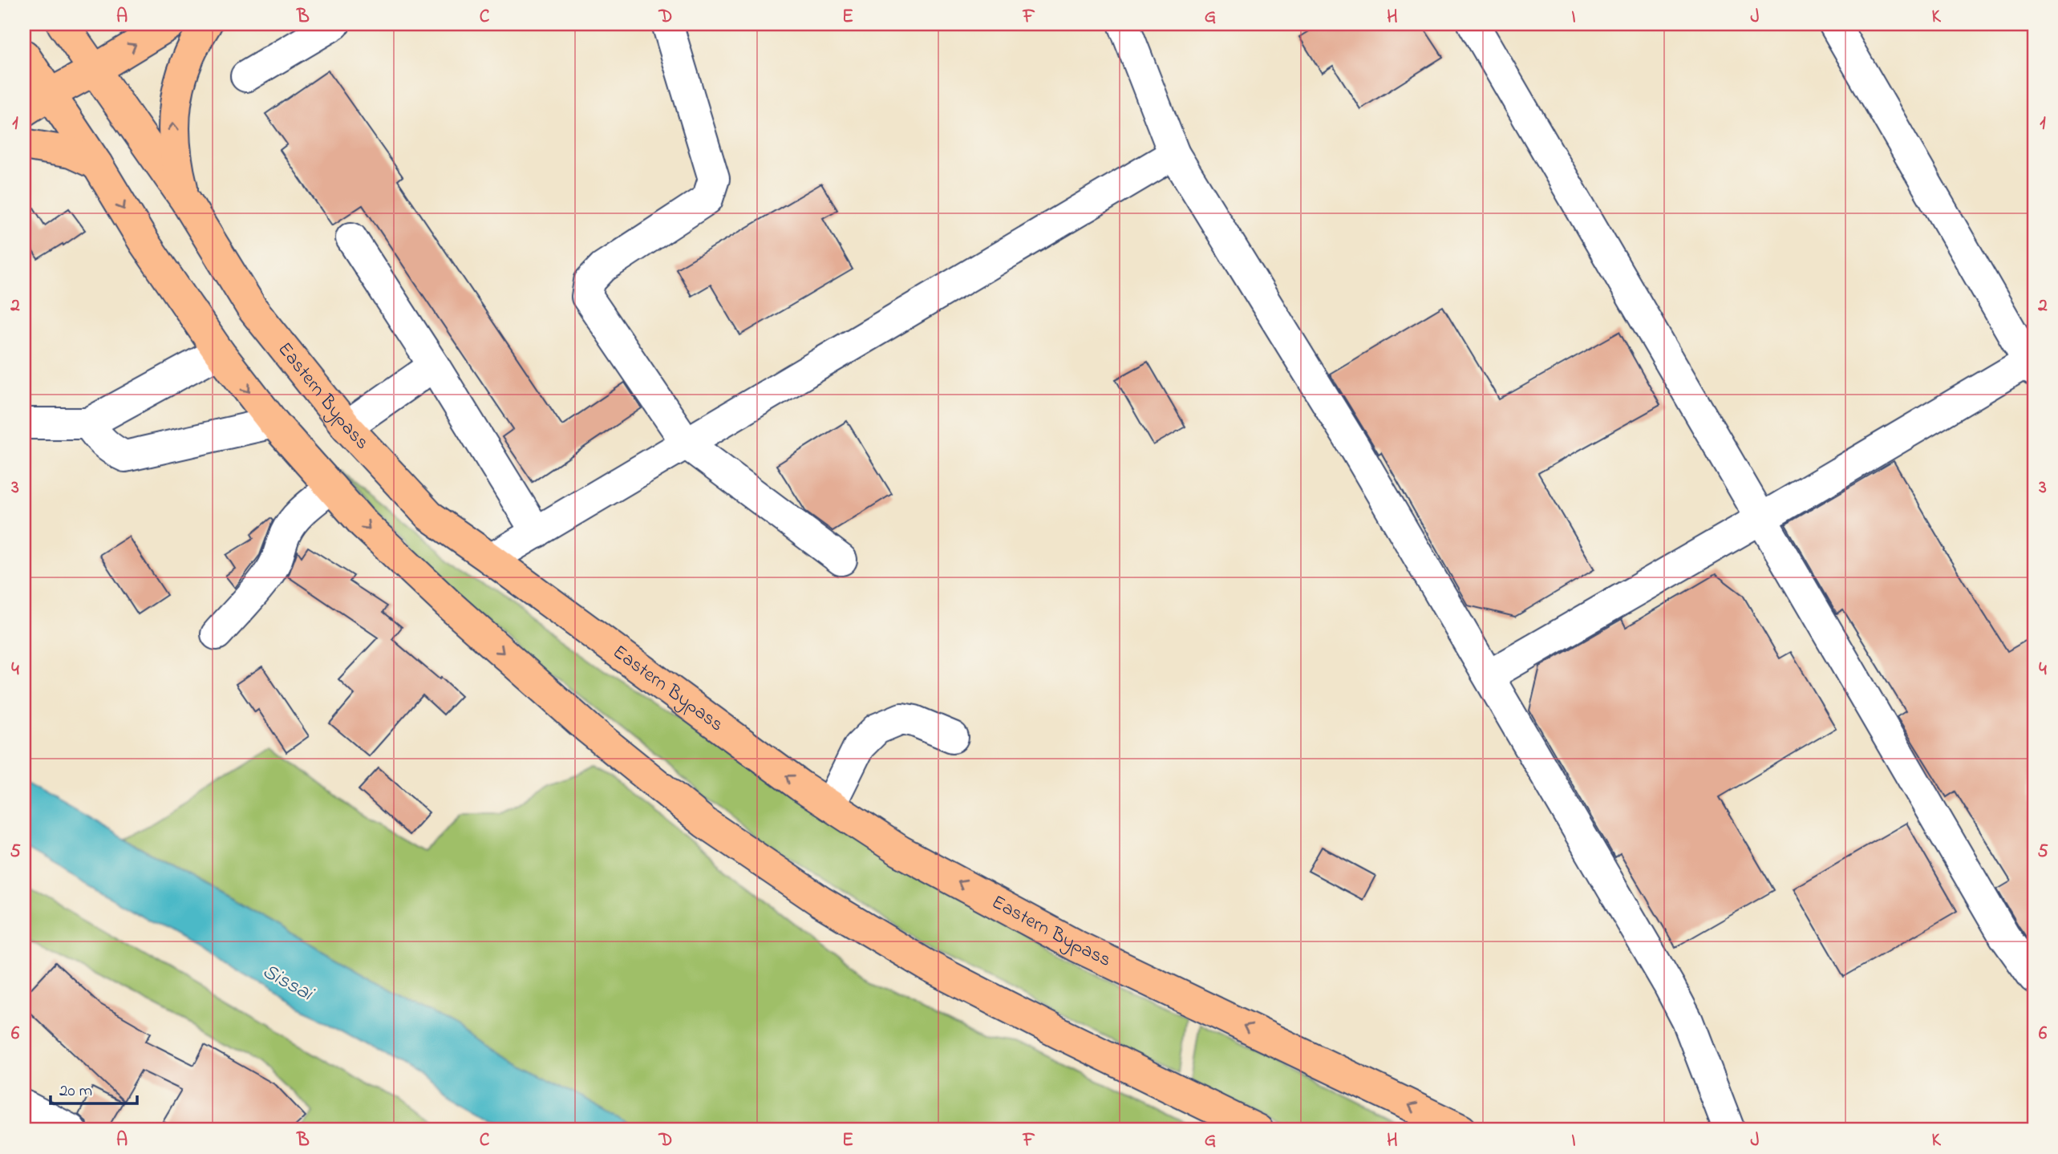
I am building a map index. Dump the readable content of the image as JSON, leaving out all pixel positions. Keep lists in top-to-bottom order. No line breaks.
{"streets":{"main road":["Eastern Bypass"]},"water":["Sissai"],"scale_bar":"20 m","grid":{"columns":["A","B","C","D","E","F","G","H","I","J","K"],"rows":["1","2","3","4","5","6"]}}
